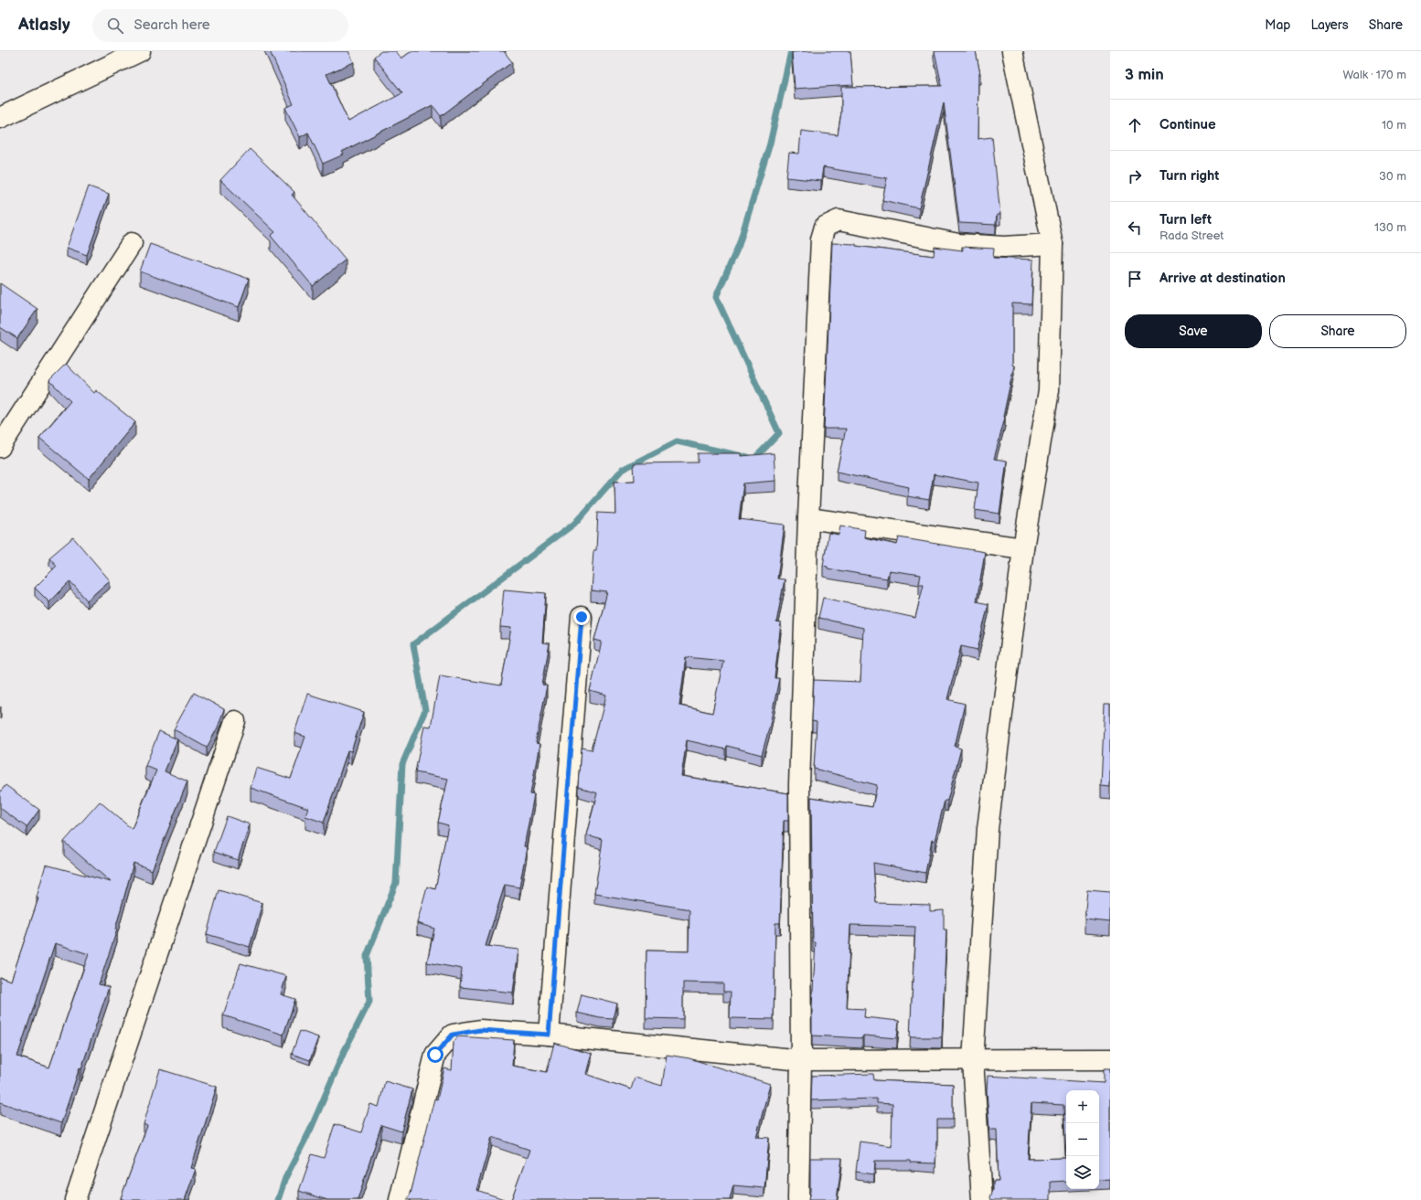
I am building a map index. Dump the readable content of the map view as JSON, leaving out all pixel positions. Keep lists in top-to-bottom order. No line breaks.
{"page":{"header":"Atlasly","search":"Search here","nav":["Map","Layers","Share"],"heading":["3 min","Walk · 170 m"],"list":[["Continue","10 m"],["Turn right","30 m"],["Turn left","Rada Street","130 m"],"Arrive at destination"],"buttons":["Save","Share"],"map_buttons":["+","−"]}}
